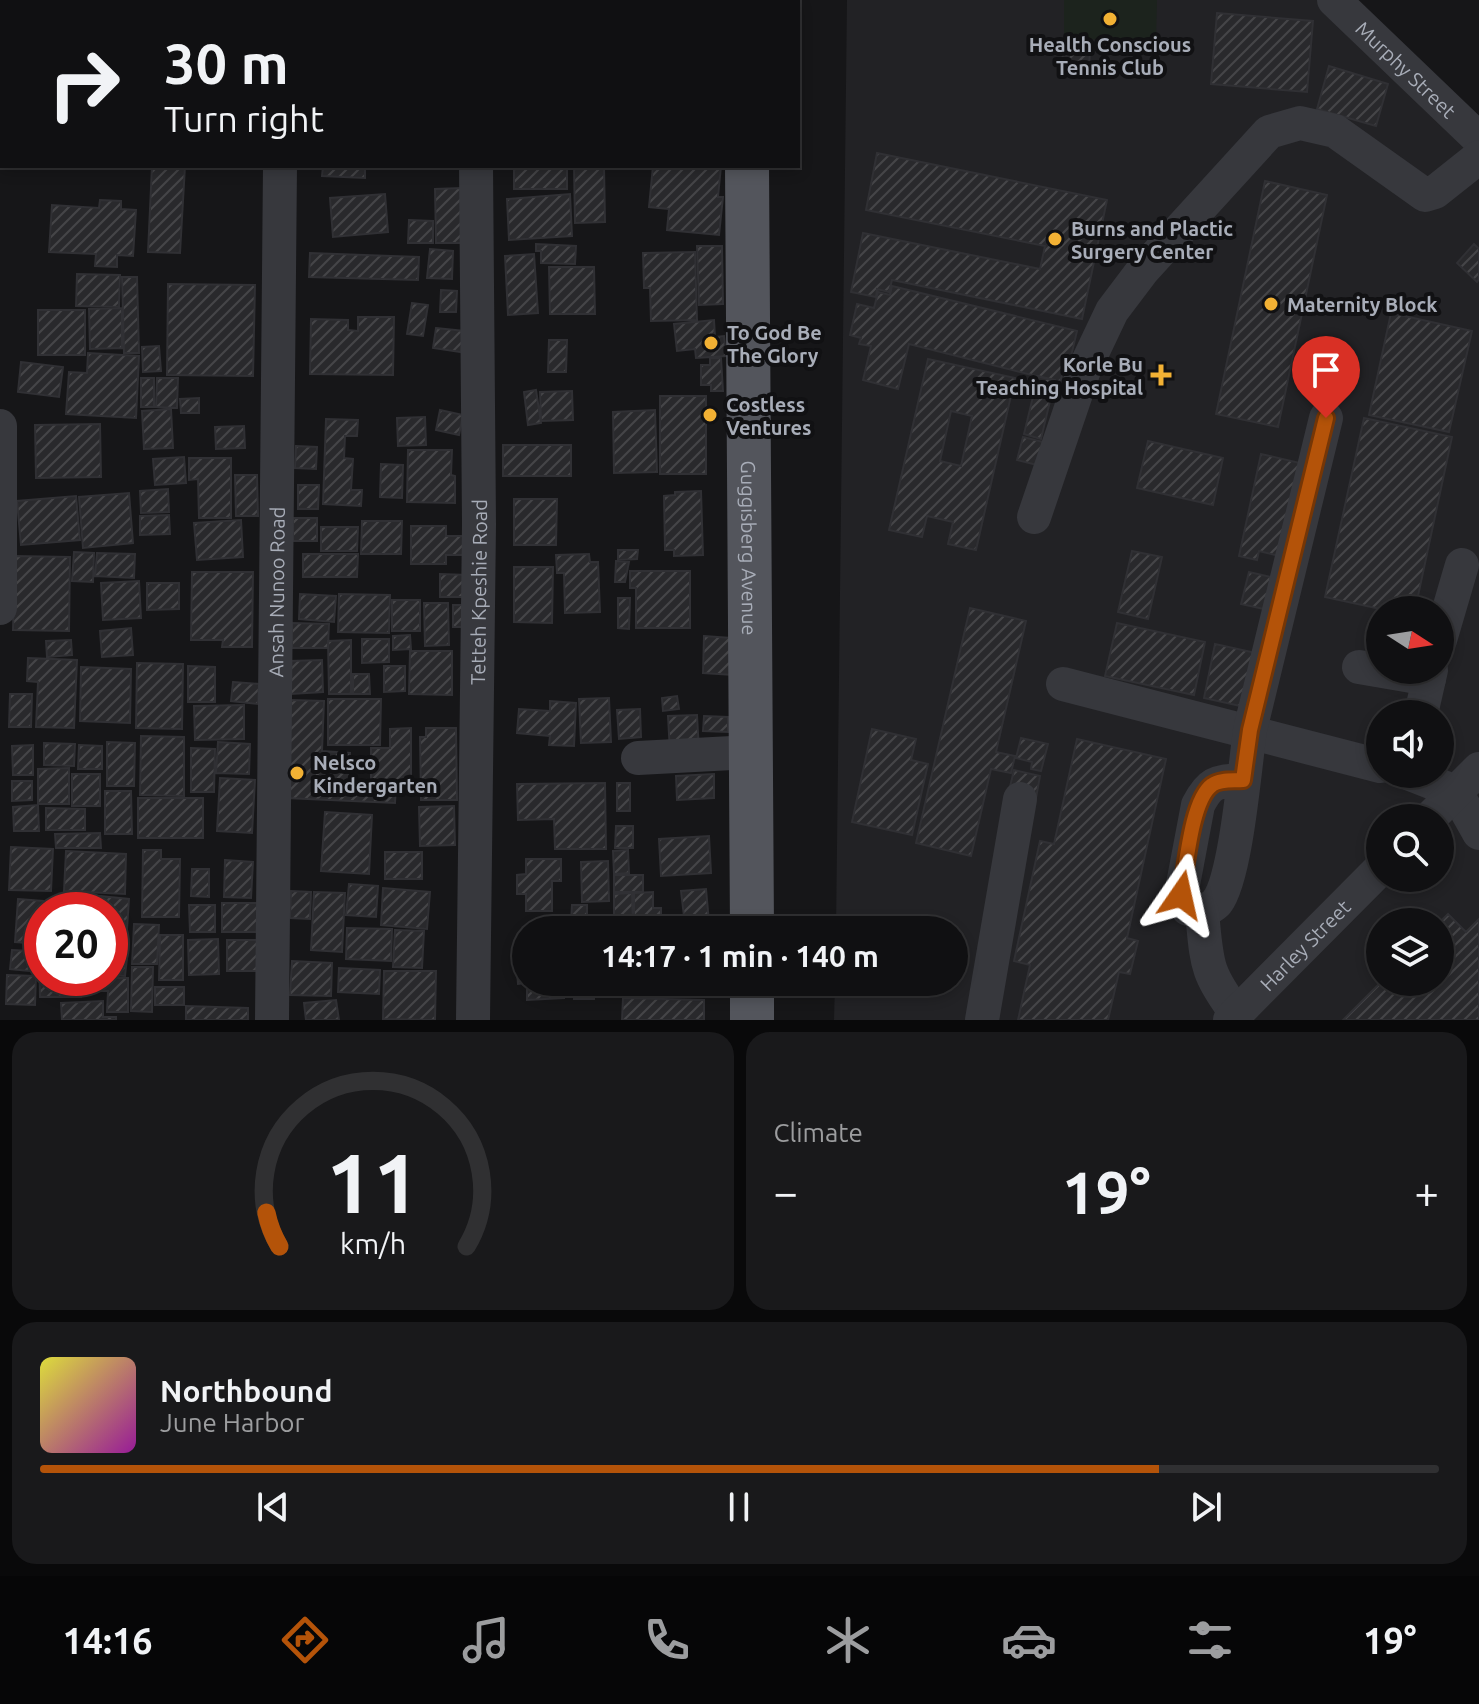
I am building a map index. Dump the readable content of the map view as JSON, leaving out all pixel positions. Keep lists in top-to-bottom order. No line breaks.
{"streets":{"main road":["Guggisberg Avenue"],"street":["Murphy Street","Ansah Nunoo Road","Tetteh Kpeshie Road","Harley Street"]},"places":{"other":["Health Conscious Tennis Club","Burns and Plactic Surgery Center","Maternity Block","To God Be The Glory","Costless Ventures","Nelsco Kindergarten"],"health":["Korle Bu Teaching Hospital"]},"north":"right","page":{"turn":["30 m","Turn right"],"limit":"20","trip":"14:17 · 1 min · 140 m","tile":"Climate","heat":["−","19°","+"],"song":["Northbound","June Harbor"],"tabs":["14:16","19°"],"gauge":["11","km/h"]}}
